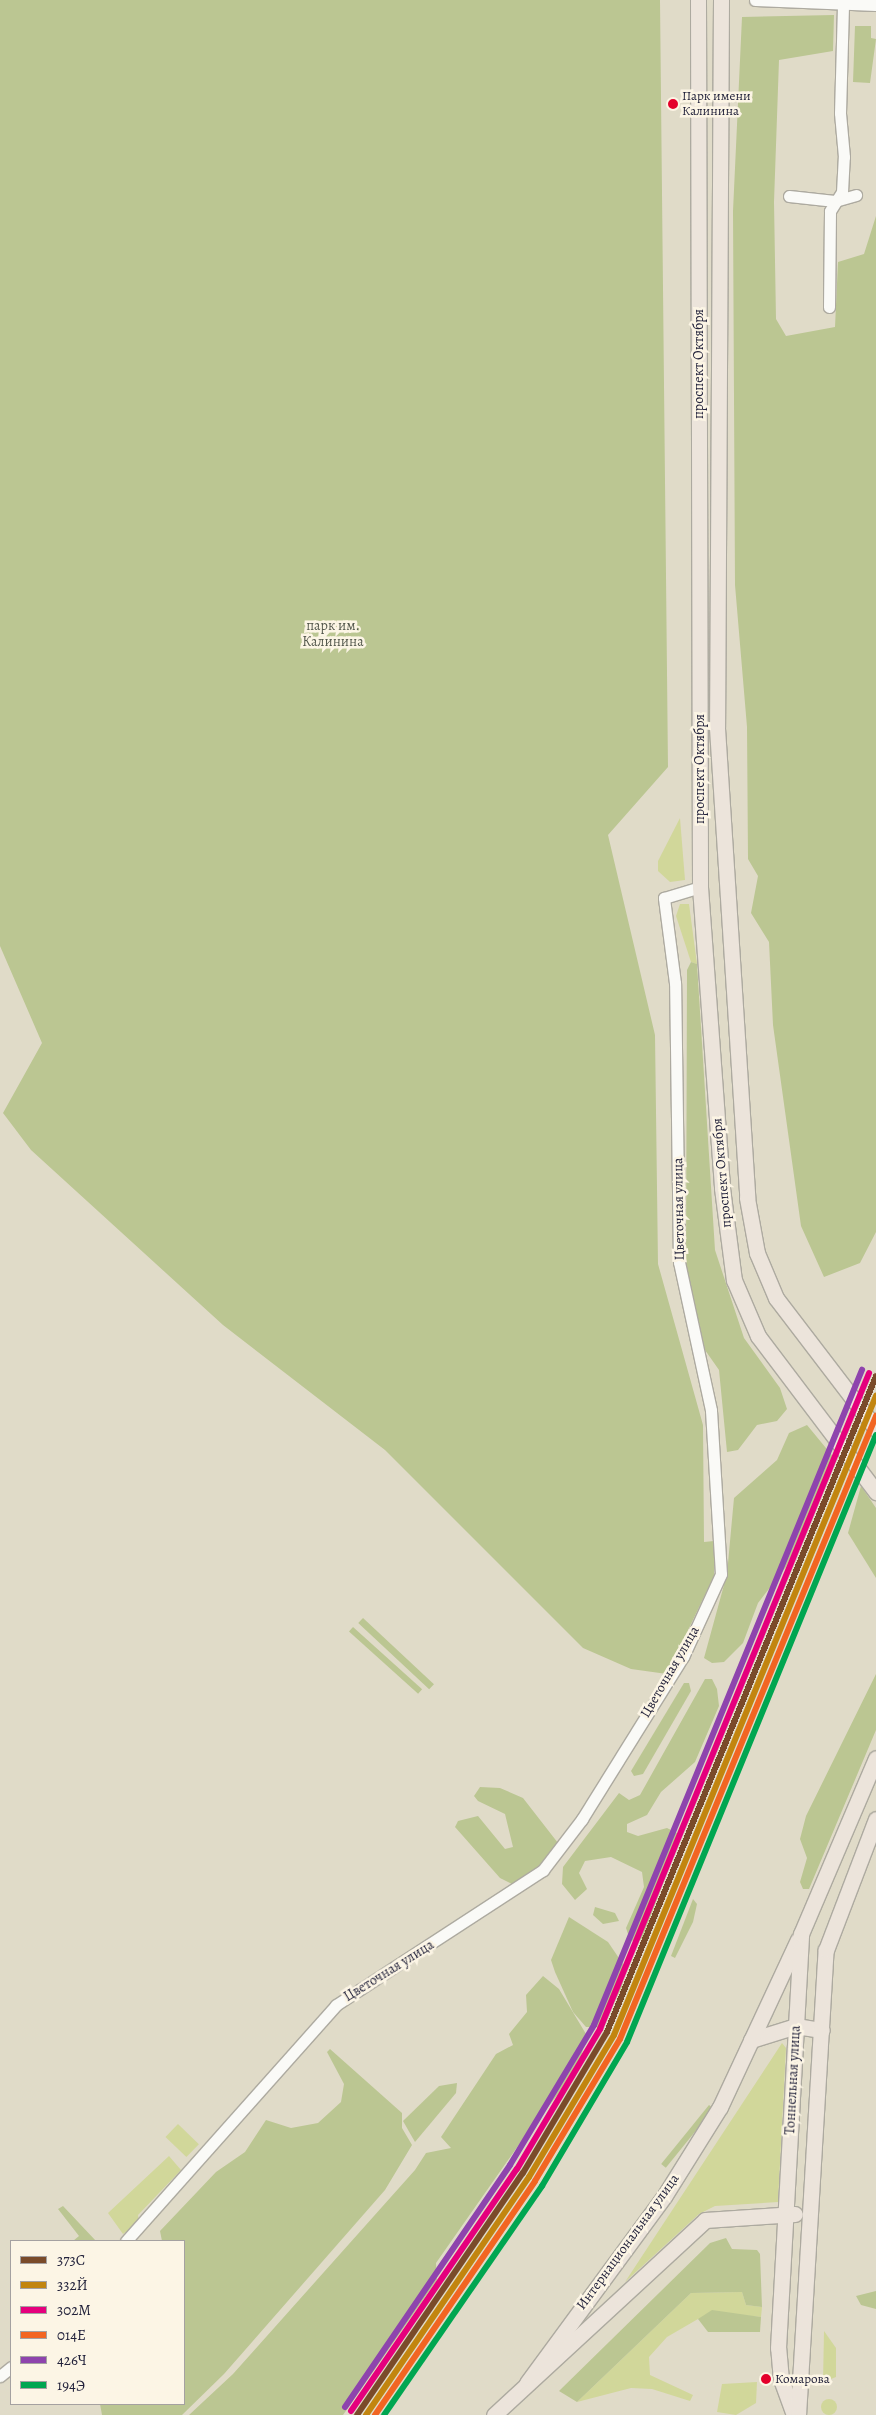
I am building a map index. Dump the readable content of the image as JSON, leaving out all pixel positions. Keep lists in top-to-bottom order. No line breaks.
{"streets":{"main road":["проспект Октября","Тоннельная улица","Интернациональная улица"],"street":["Цветочная улица"]},"crossings":[["проспект Октября","Цветочная улица"],["Тоннельная улица","Интернациональная улица"]],"parks":["парк им. Калинина"],"places":["Парк имени Калинина","Комарова"],"lines":["transit line 426Ч","transit line 302М","transit line 373C","transit line 332Й","transit line 014Е","transit line 194Э"],"legend":["373C","332Й","302М","014Е","426Ч","194Э"]}
